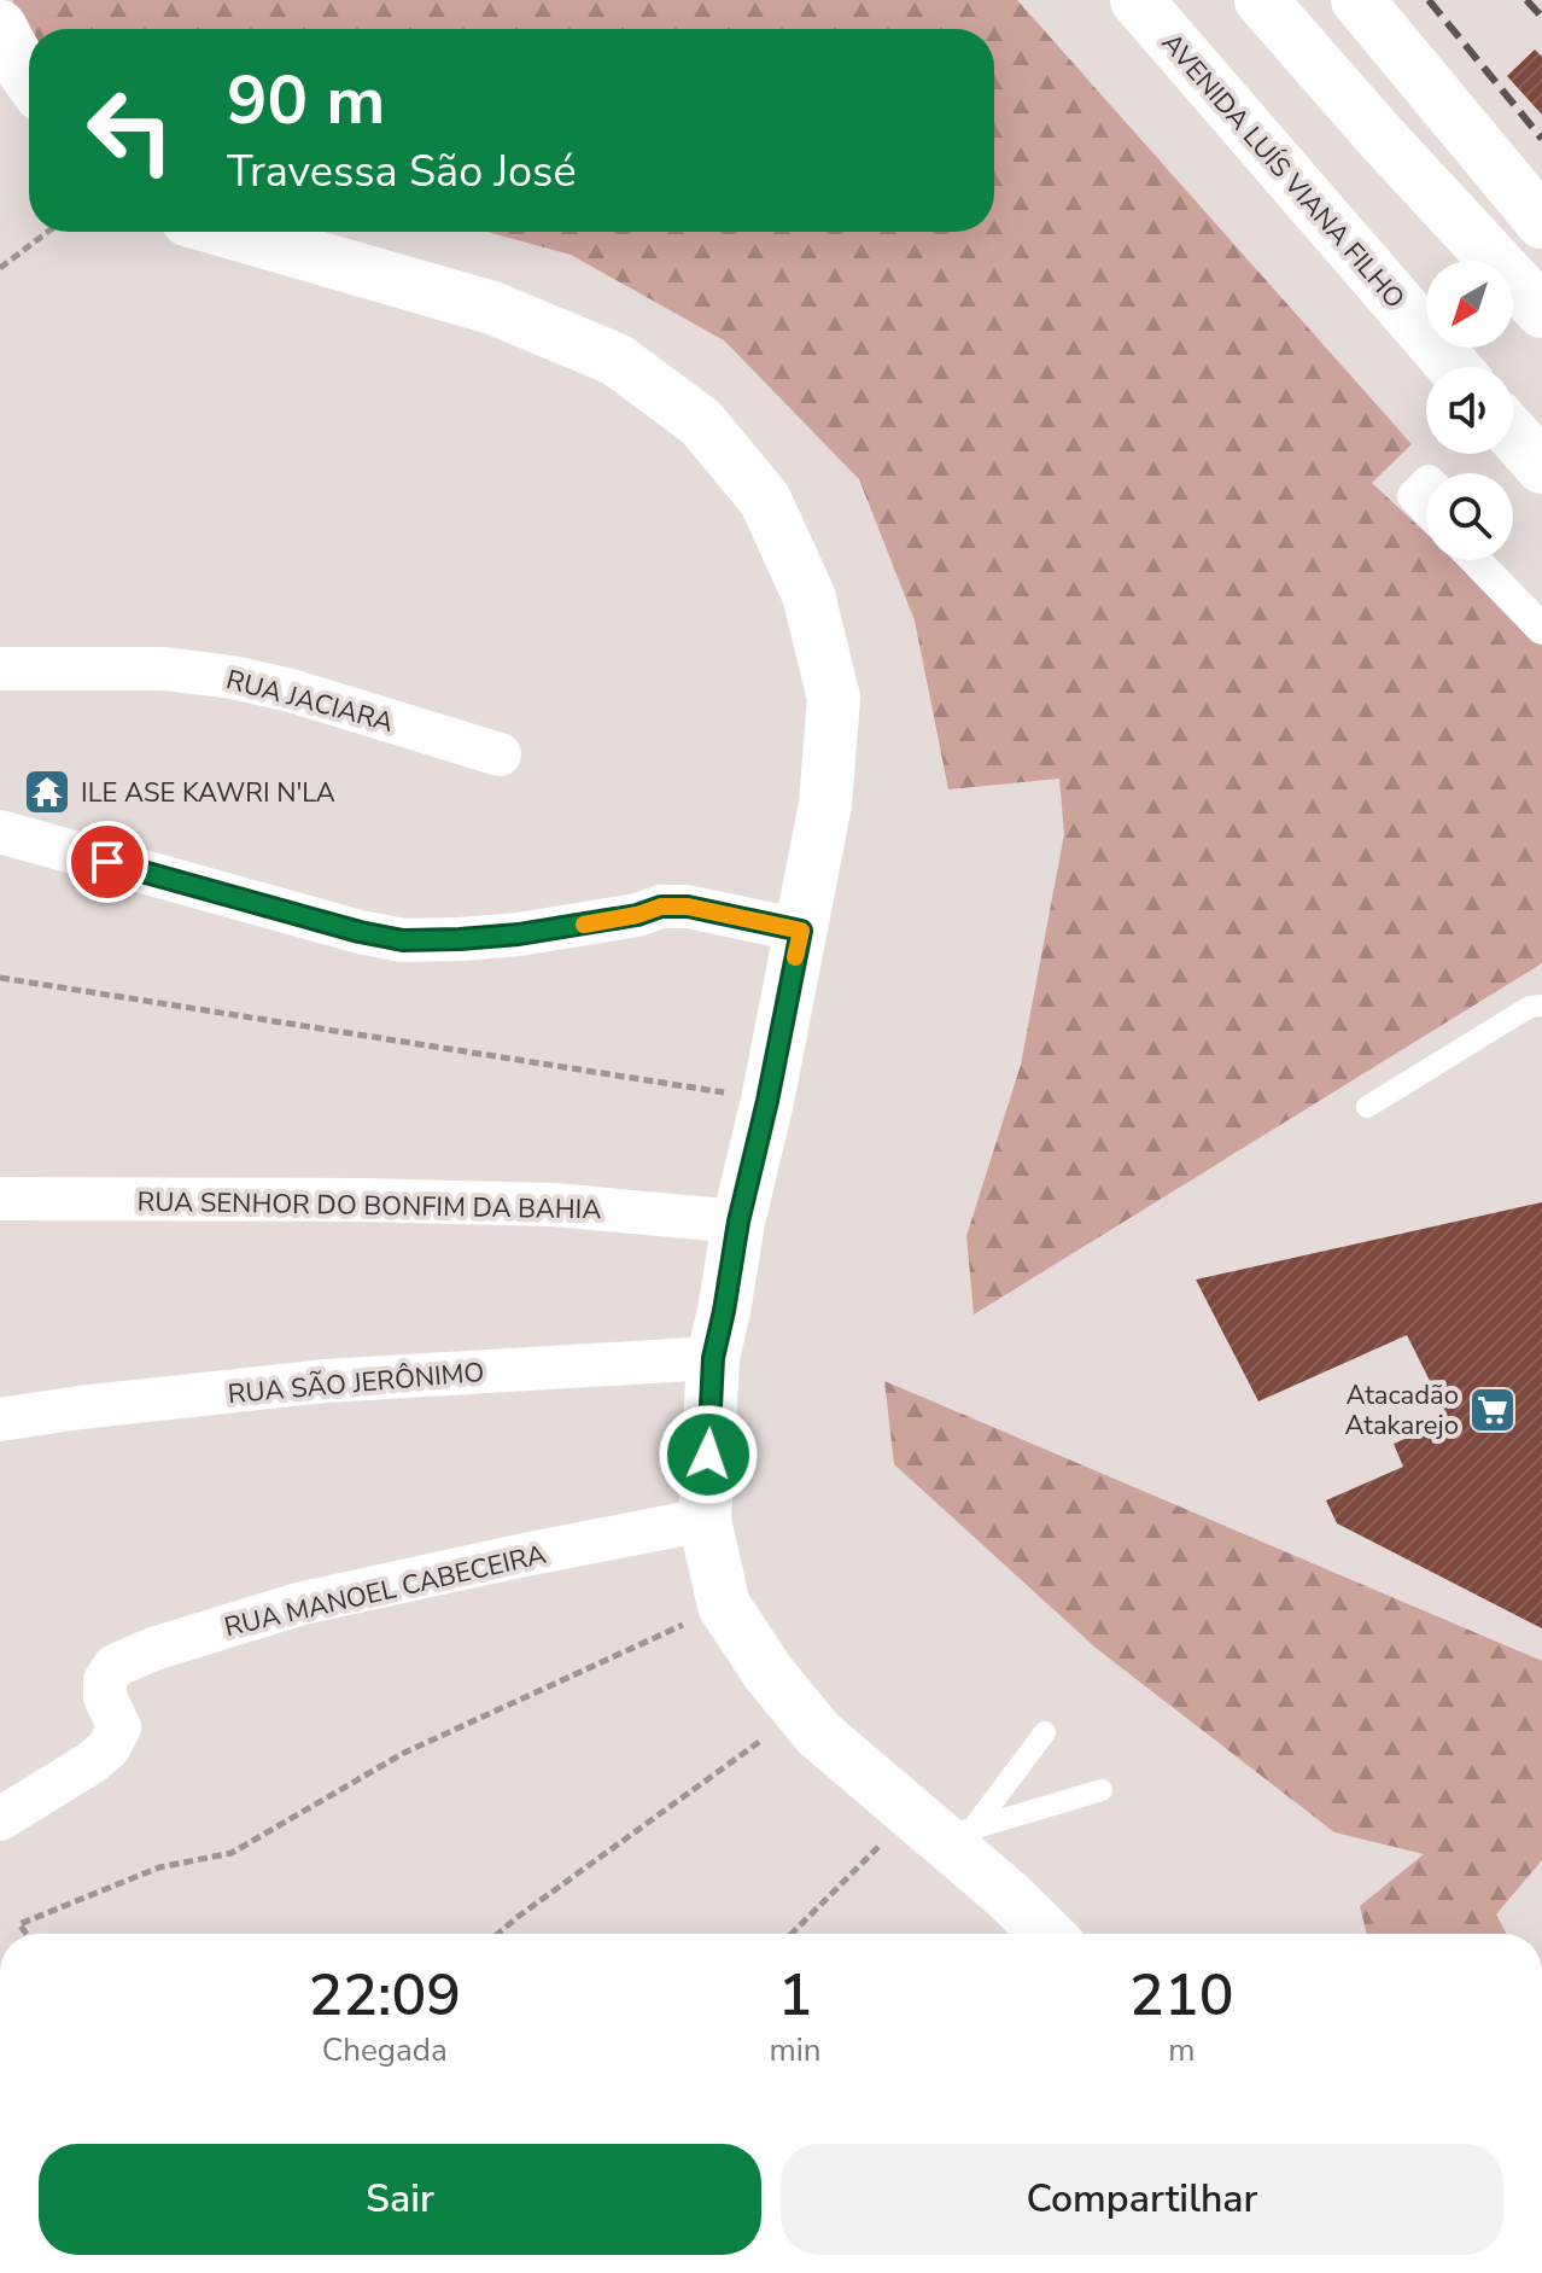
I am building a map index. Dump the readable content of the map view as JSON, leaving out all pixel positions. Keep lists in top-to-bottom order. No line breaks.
{"streets":{"main road":["AVENIDA LUÍS VIANA FILHO"],"street":["RUA JACIARA","RUA SENHOR DO BONFIM DA BAHIA","RUA SÃO JERÔNIMO","RUA MANOEL CABECEIRA"]},"places":{"temple":["ILE ASE KAWRI N'LA"],"supermarket":["Atacadão Atakarejo"]},"north":"bottom left","page":{"turn":["90 m","Travessa São José"],"eta":["22:09","Chegada","1","min","210","m"],"buttons":["Sair","Compartilhar"]}}
